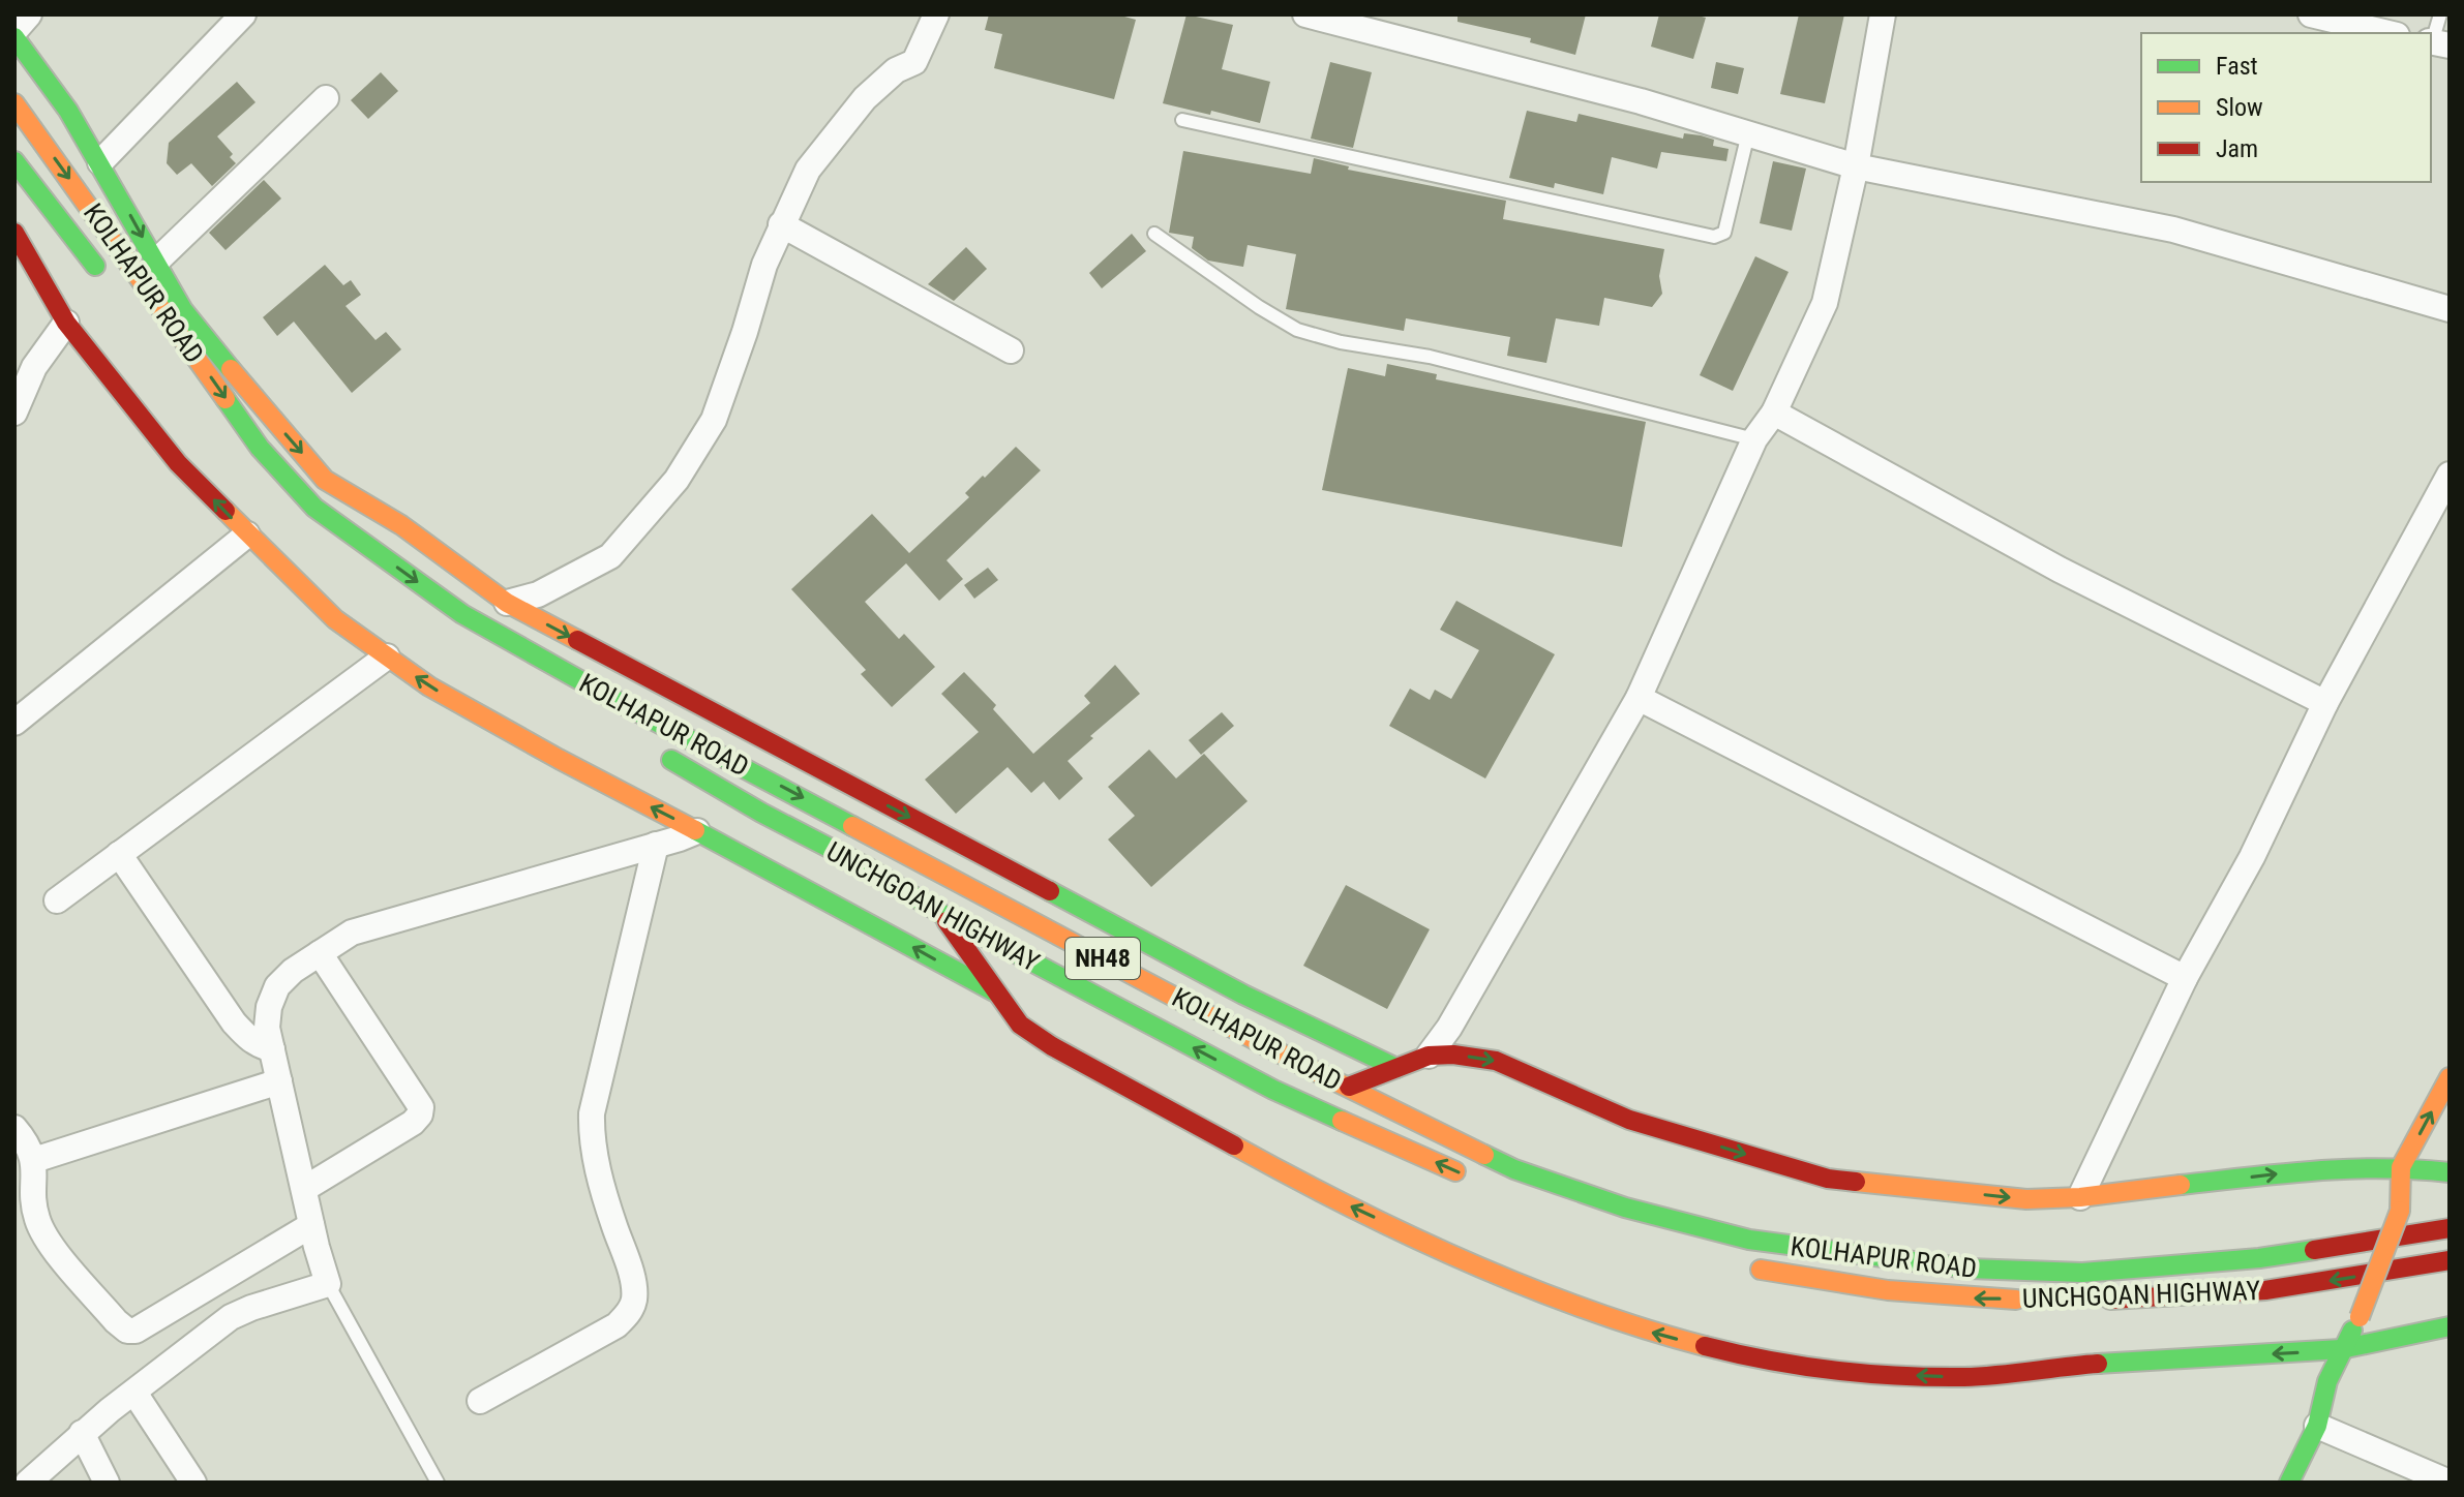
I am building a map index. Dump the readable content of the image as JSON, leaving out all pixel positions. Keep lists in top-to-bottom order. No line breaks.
{"streets":{"main road":["KOLHAPUR ROAD","UNCHGOAN HIGHWAY","NH48"]},"legend":["Fast","Slow","Jam"]}
